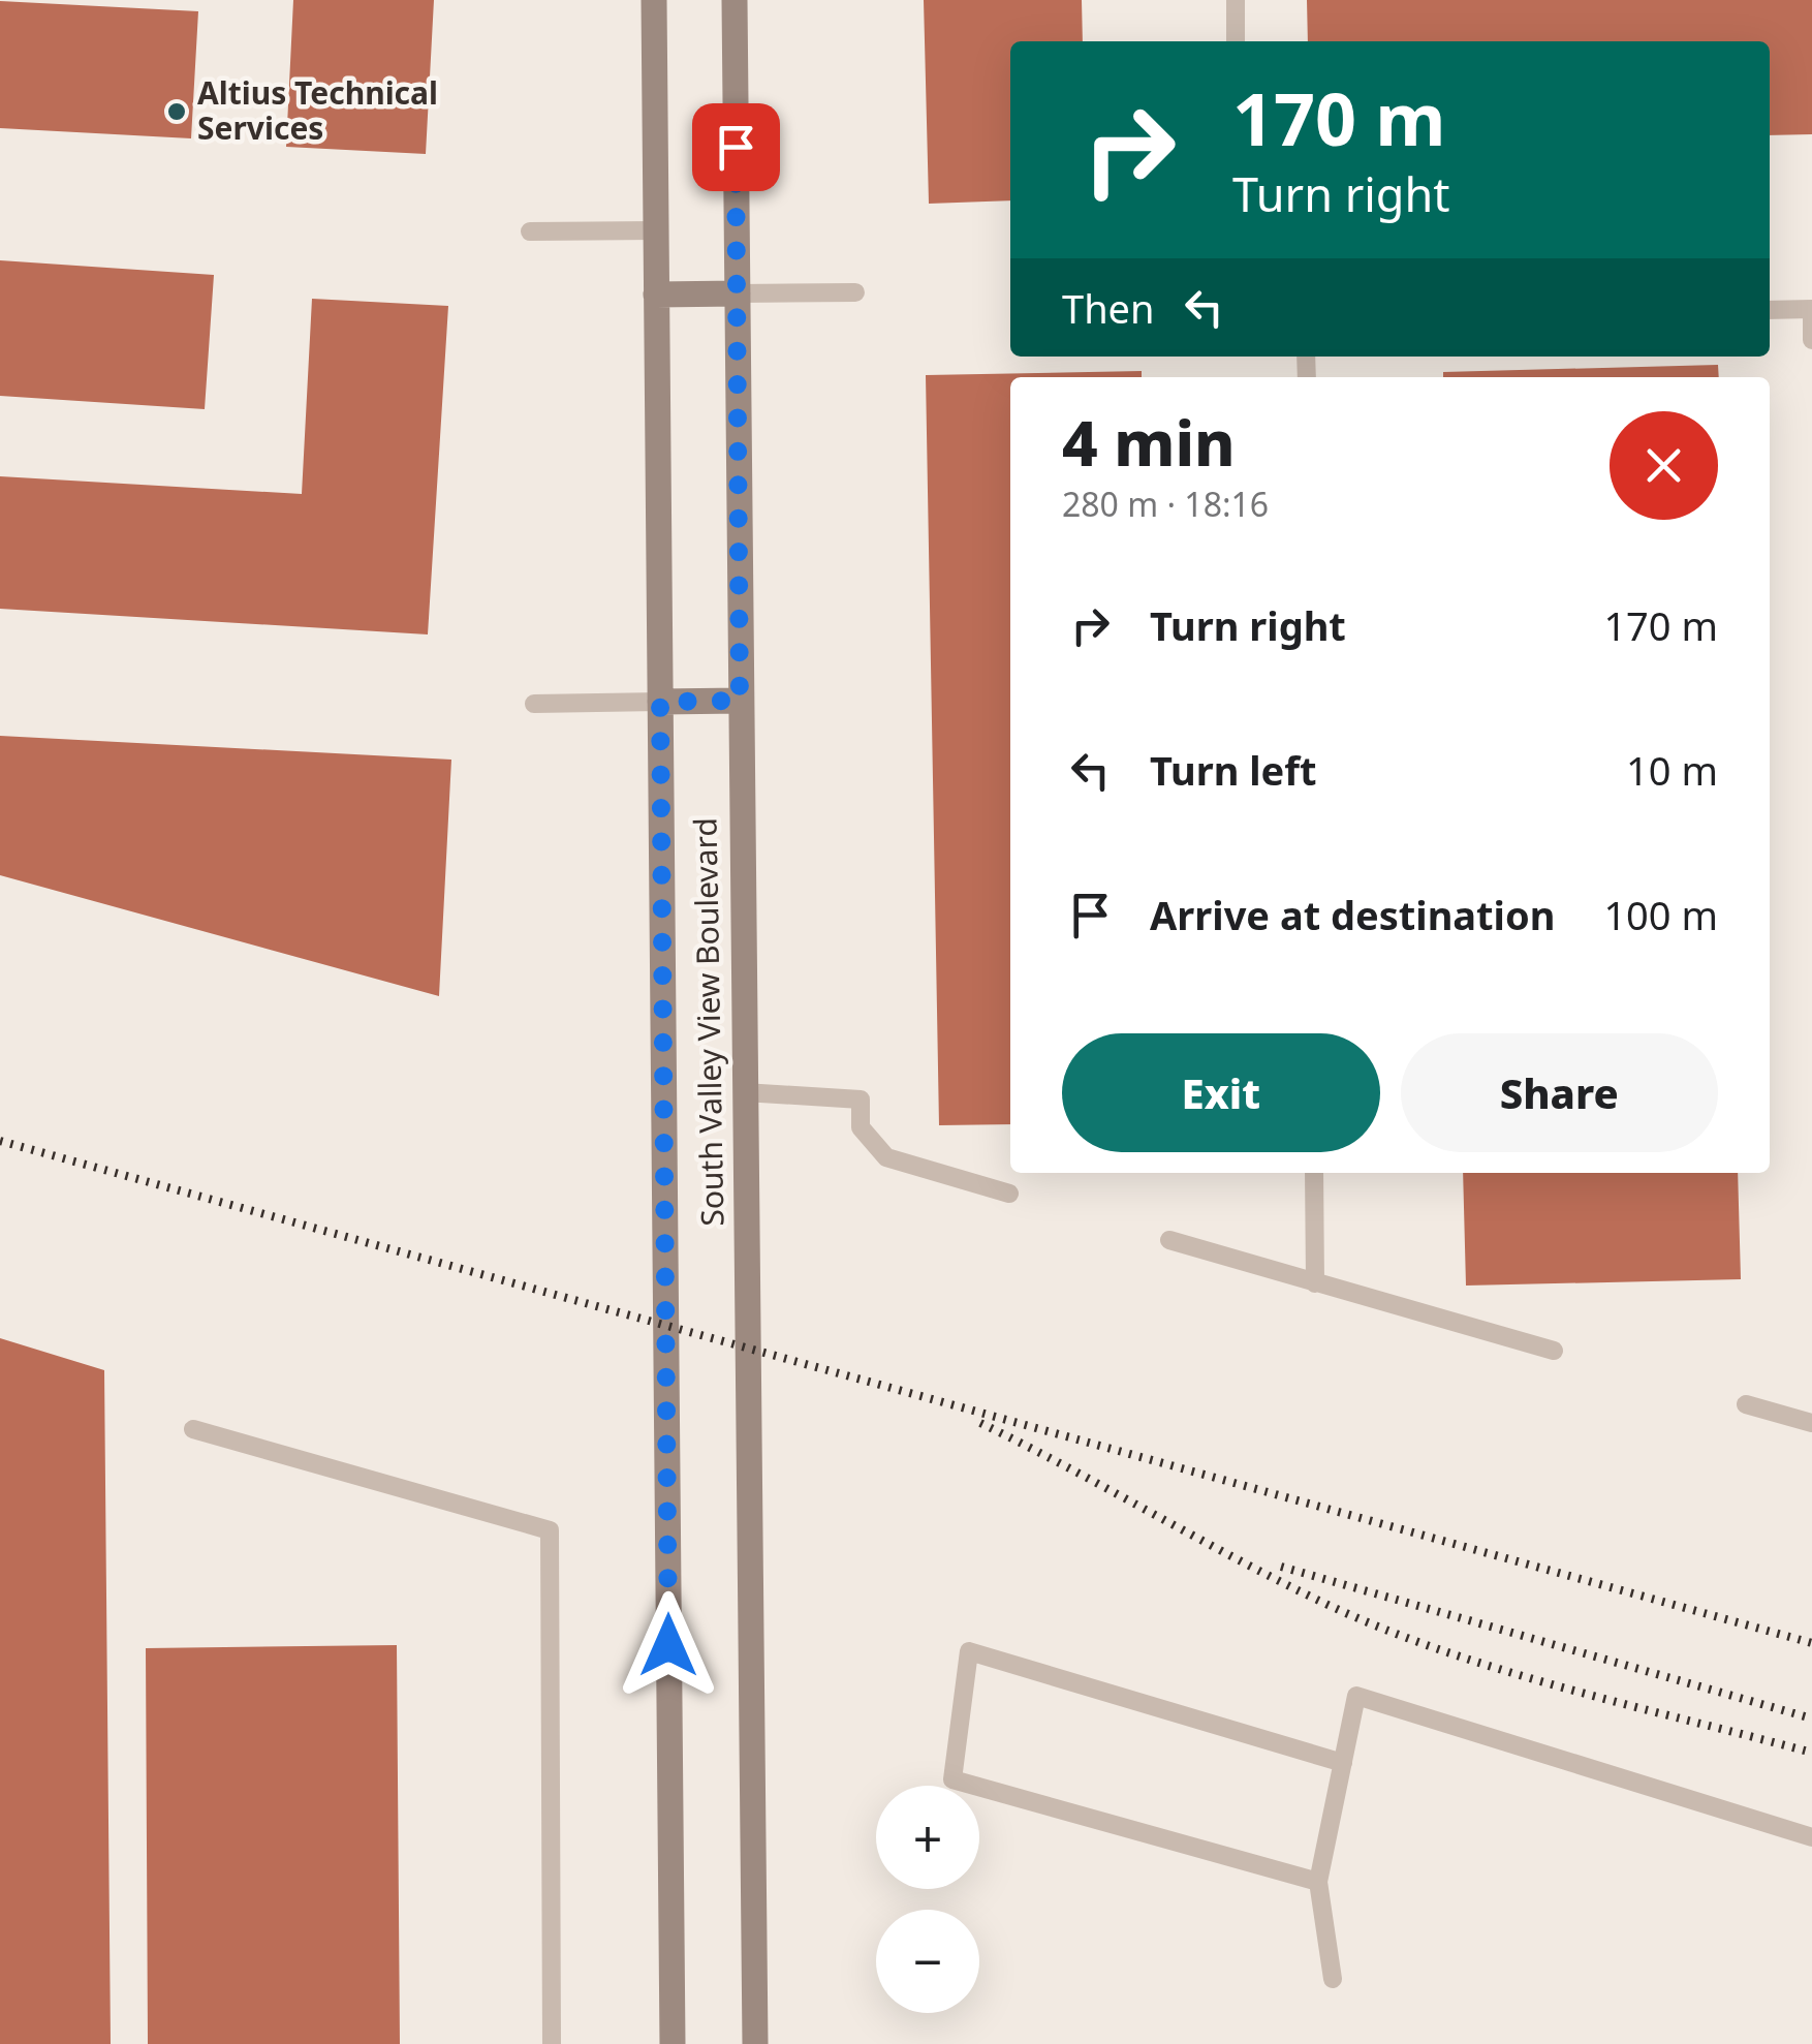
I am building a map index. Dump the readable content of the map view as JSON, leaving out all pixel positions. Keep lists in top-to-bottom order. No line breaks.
{"streets":{"main road":["South Valley View Boulevard"]},"places":["Altius Technical Services"],"page":{"turn":["170 m","Turn right"],"then":"Then","heading":["4 min","280 m · 18:16"],"list":[{"name":"Turn right","value":"170 m"},{"name":"Turn left","value":"10 m"},{"name":"Arrive at destination","value":"100 m"}],"buttons":["Exit","Share"],"map_buttons":["+","−"]}}
